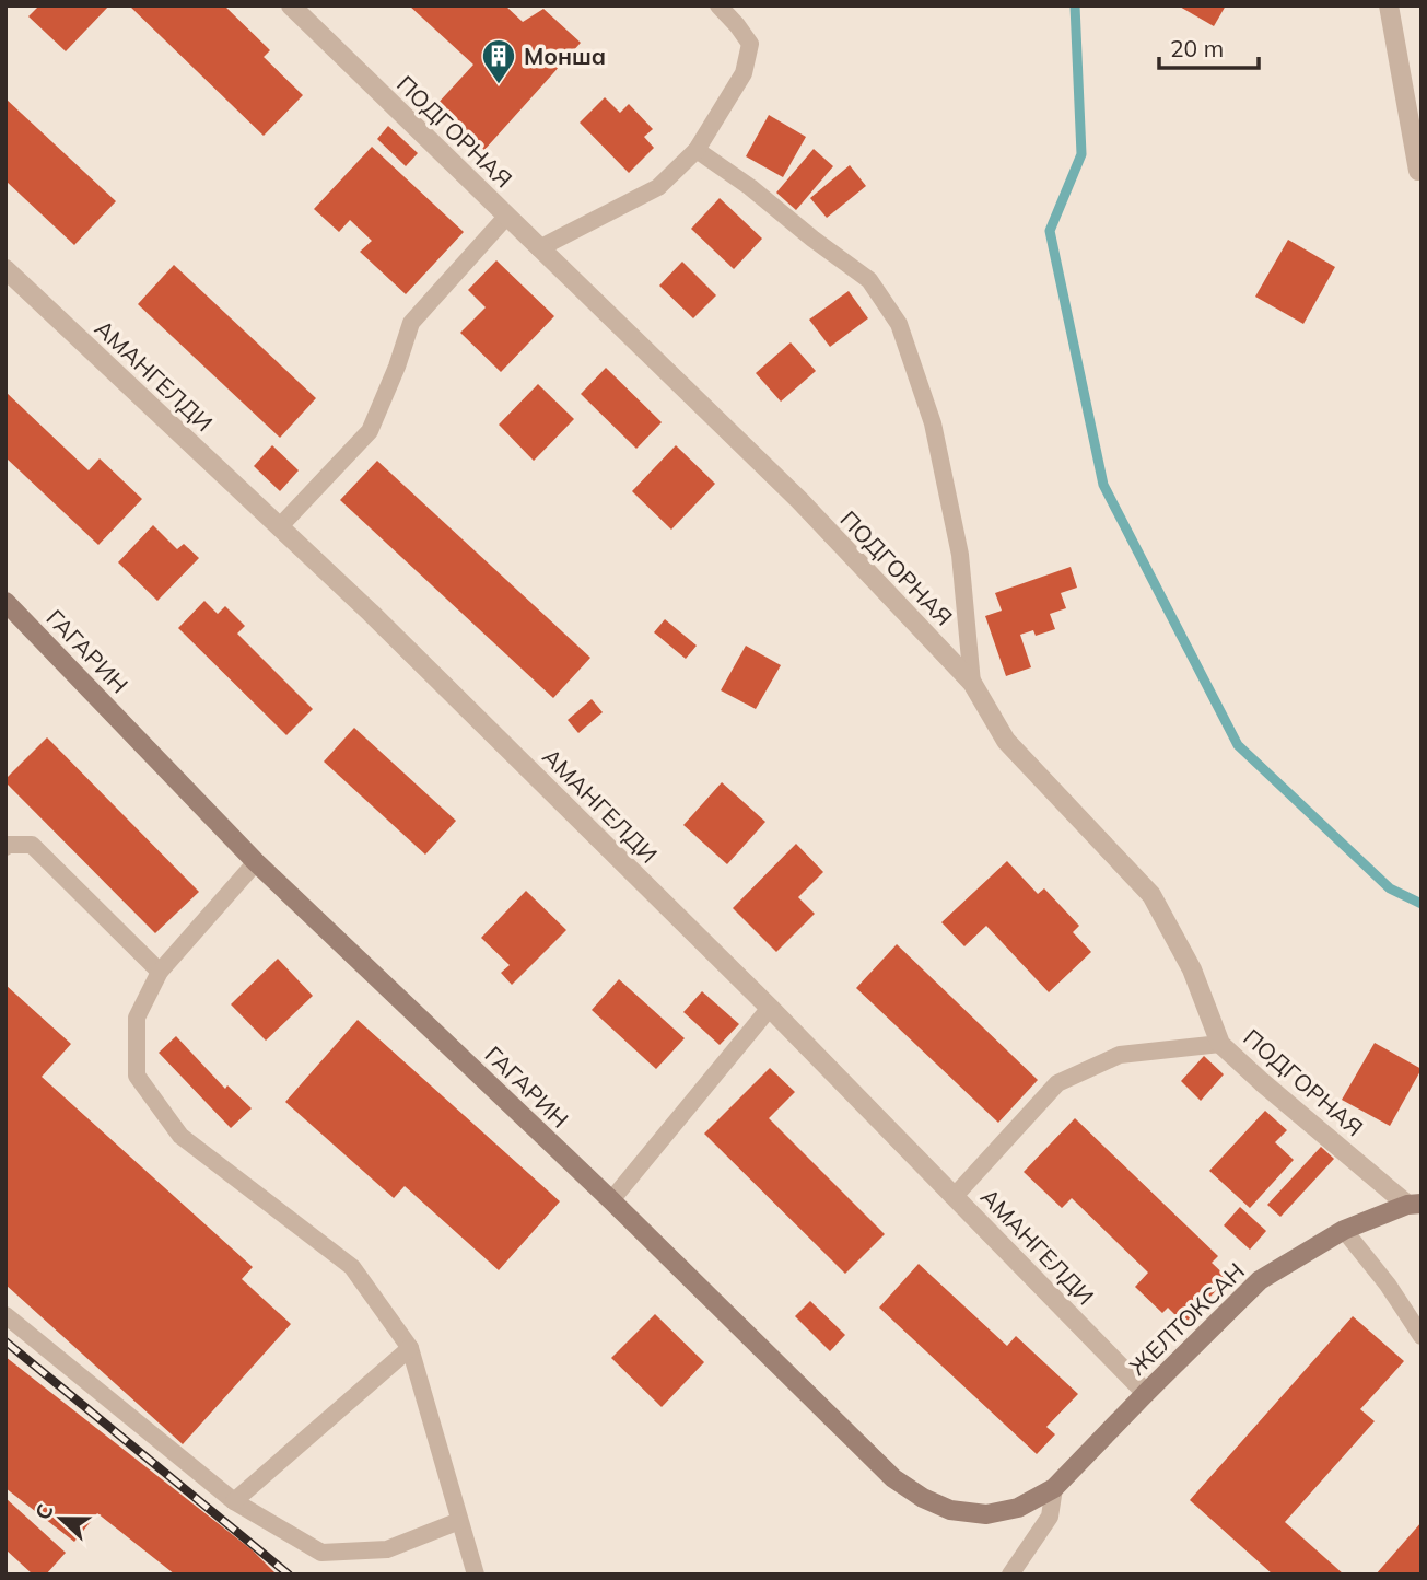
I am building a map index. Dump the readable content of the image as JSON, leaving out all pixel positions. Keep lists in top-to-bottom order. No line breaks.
{"streets":{"main road":["ГАГАРИН","ЖЕЛТОКСАН"],"street":["ПОДГОРНАЯ","АМАНГЕЛДИ"]},"crossings":[["ПОДГОРНАЯ","ЖЕЛТОКСАН"],["АМАНГЕЛДИ","ЖЕЛТОКСАН"],["ГАГАРИН","ЖЕЛТОКСАН"]],"places":{"building":["Монша"]},"scale_bar":"20 m","north":"left"}
